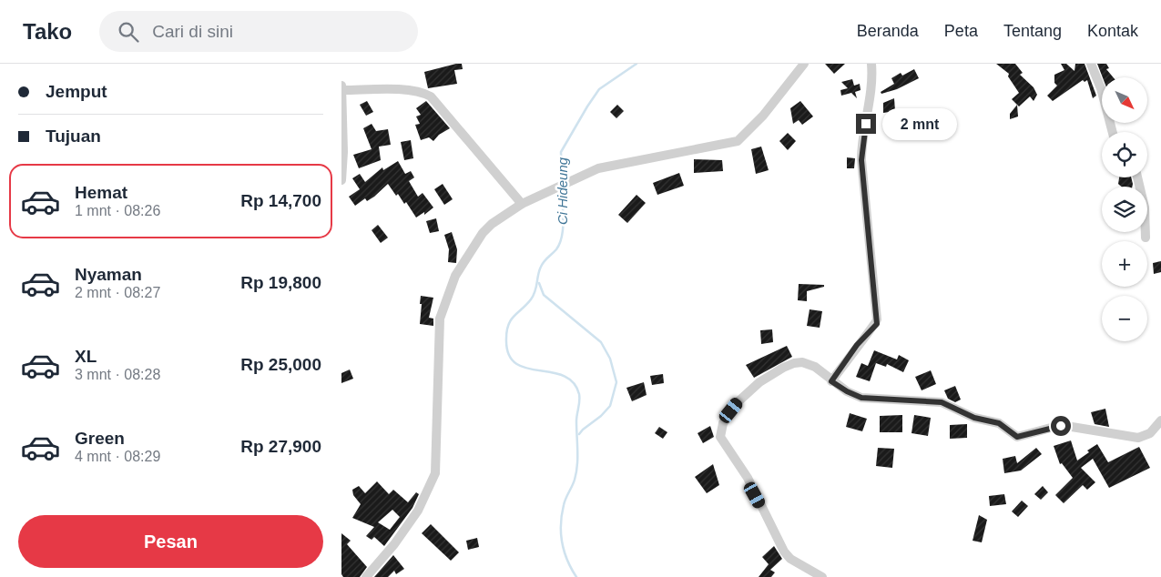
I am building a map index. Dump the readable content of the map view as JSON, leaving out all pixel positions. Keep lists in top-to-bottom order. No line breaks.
{"water":["Ci Hideung"],"north":"bottom right","page":{"header":"Tako","search":"Cari di sini","nav":["Beranda","Peta","Tentang","Kontak"],"banner":["Jemput","Tujuan"],"map_buttons":["+","−"],"bubble":"2 mnt","list":[{"name":"Hemat","note":"1 mnt · 08:26","value":"Rp 14,700"},{"name":"Nyaman","note":"2 mnt · 08:27","value":"Rp 19,800"},{"name":"XL","note":"3 mnt · 08:28","value":"Rp 25,000"},{"name":"Green","note":"4 mnt · 08:29","value":"Rp 27,900"}],"buttons":"Pesan"}}
